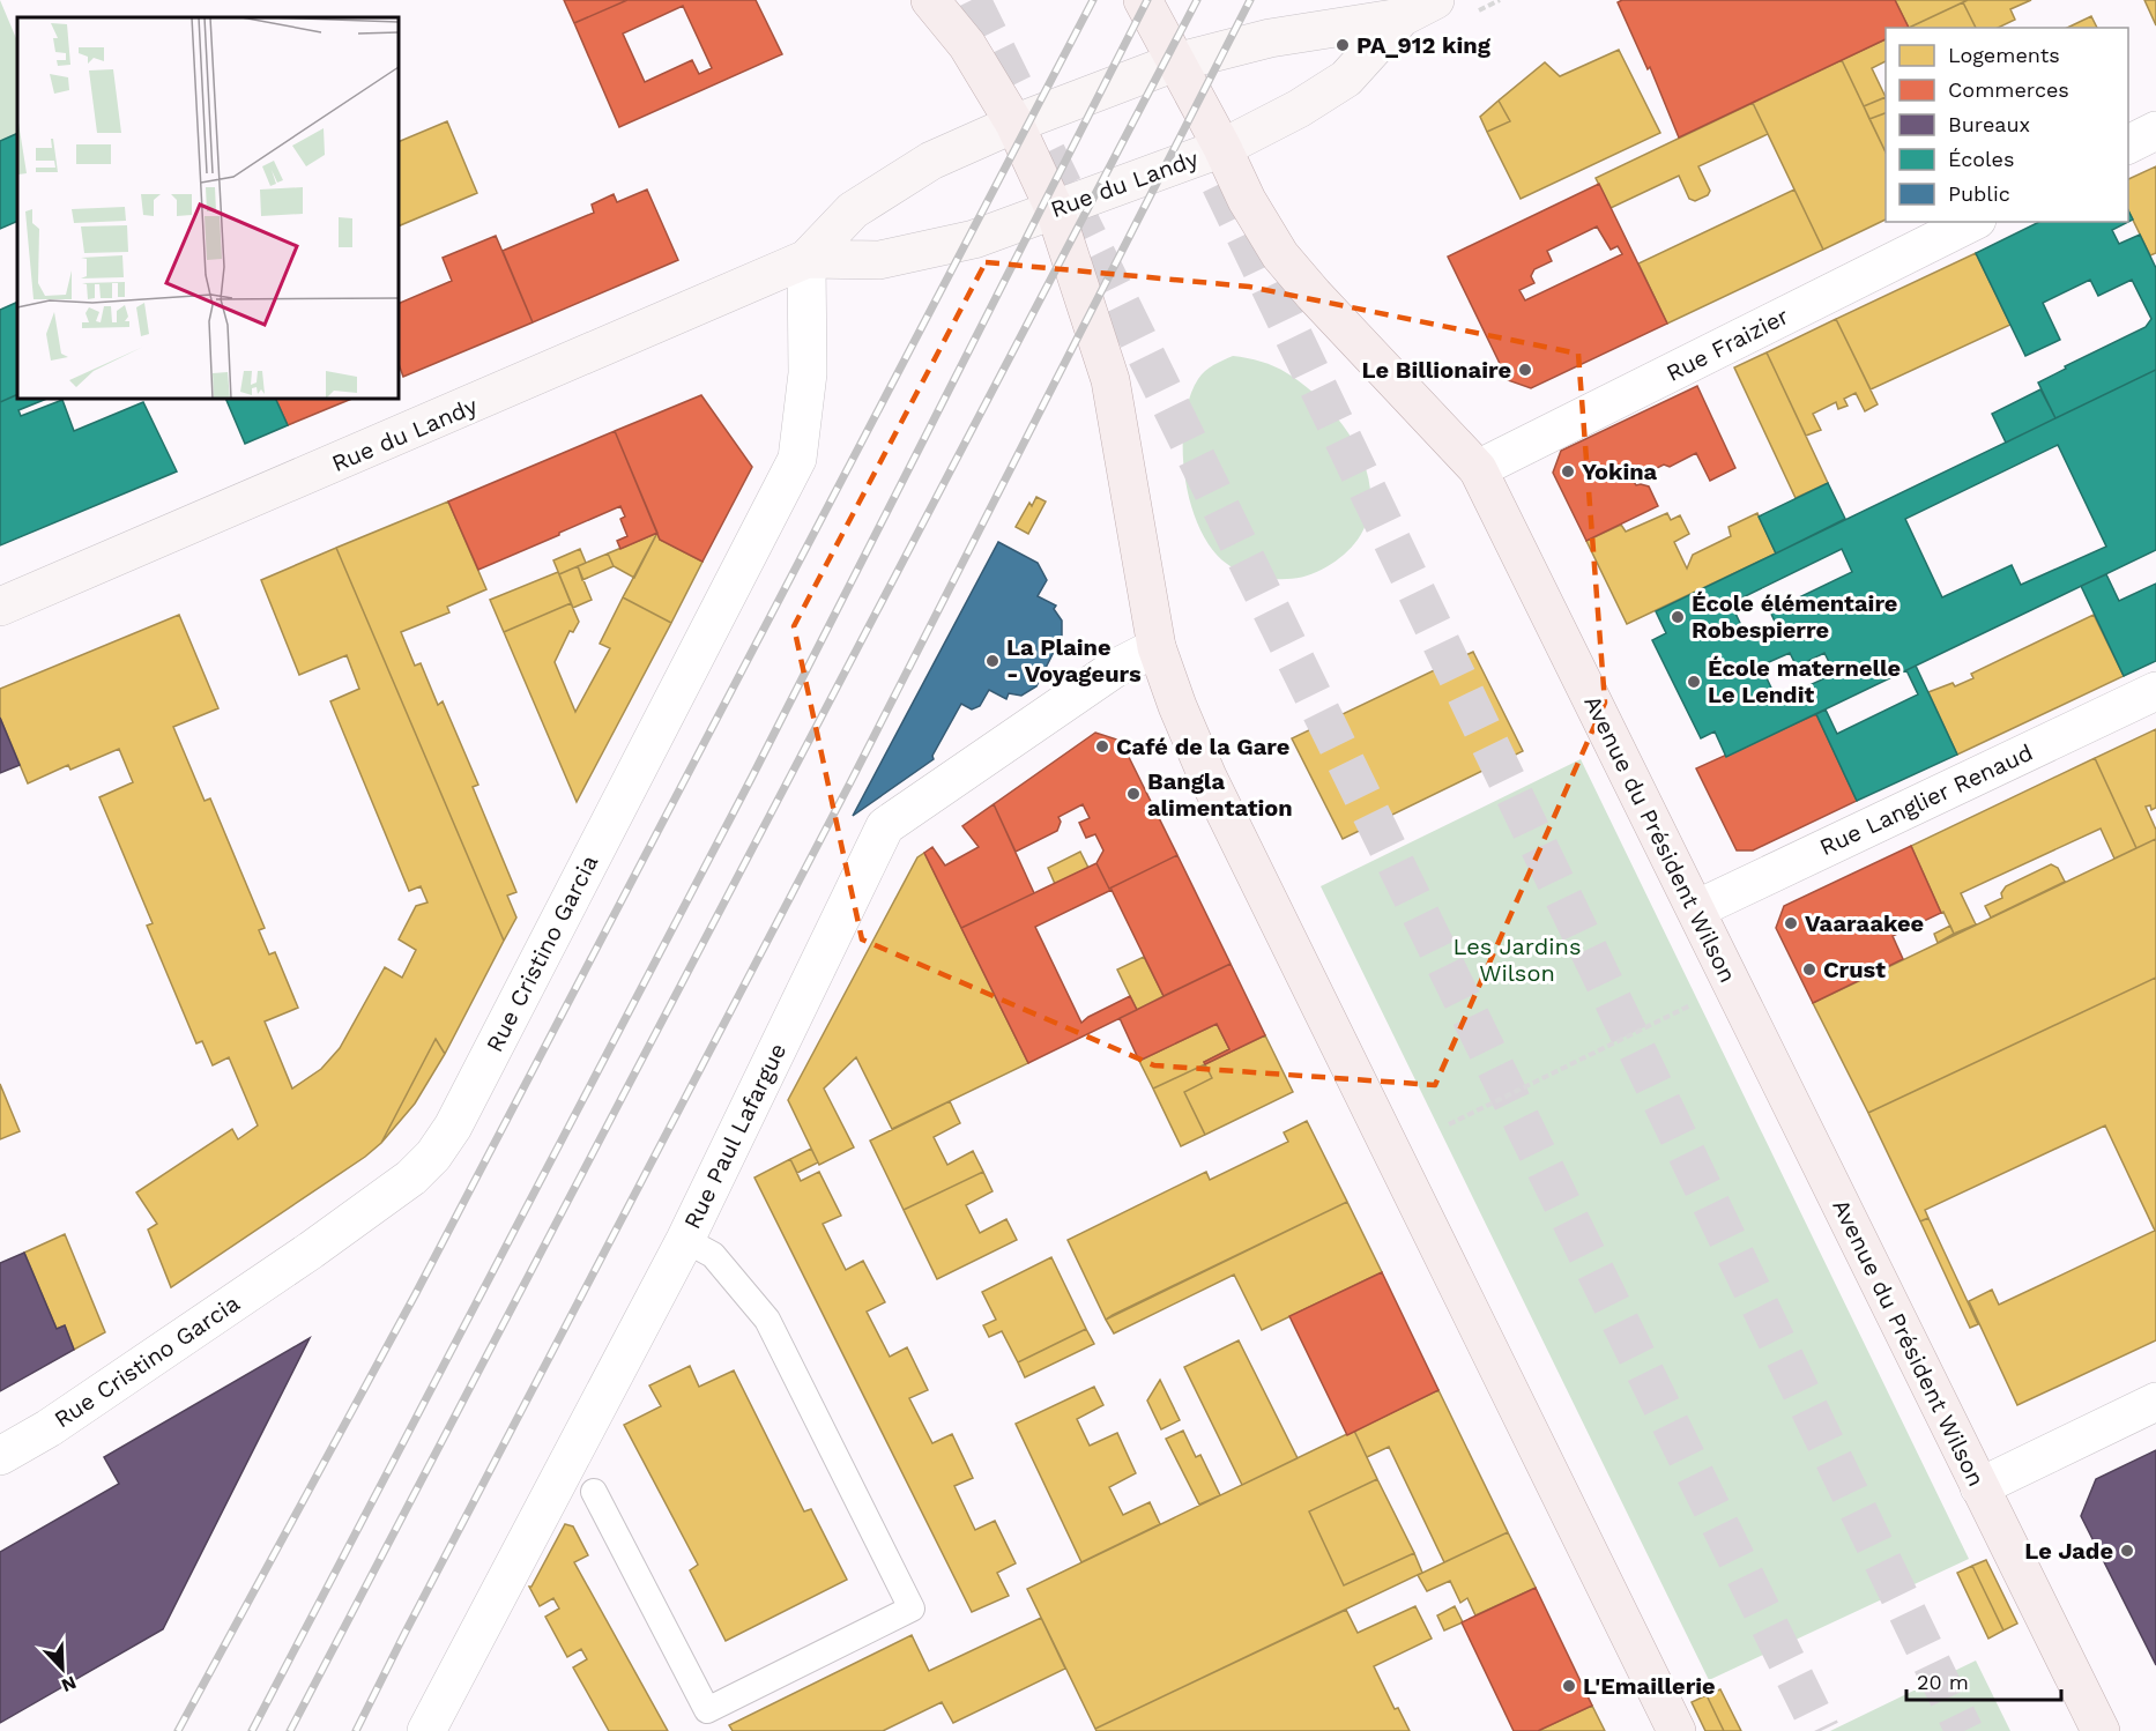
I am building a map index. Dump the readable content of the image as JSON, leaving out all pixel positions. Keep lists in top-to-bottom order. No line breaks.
{"streets":{"main road":["Rue du Landy","Avenue du Président Wilson"],"street":["Rue Fraizier","Rue Langlier Renaud","Rue Cristino Garcia","Rue Paul Lafargue"]},"crossings":[["Rue du Landy","Avenue du Président Wilson"],["Rue du Landy","Rue Cristino Garcia"],["Rue Fraizier","Avenue du Président Wilson"],["Rue Langlier Renaud","Avenue du Président Wilson"]],"parks":["Les Jardins Wilson"],"places":["PA_912 king","Le Billionaire","Yokina","École élémentaire Robespierre","La Plaine - Voyageurs","École maternelle Le Lendit","Café de la Gare","Bangla alimentation","Vaaraakee","Crust","Le Jade","L'Emaillerie"],"legend":["Logements","Commerces","Bureaux","Écoles","Public"],"scale_bar":"20 m","north":"bottom right"}
